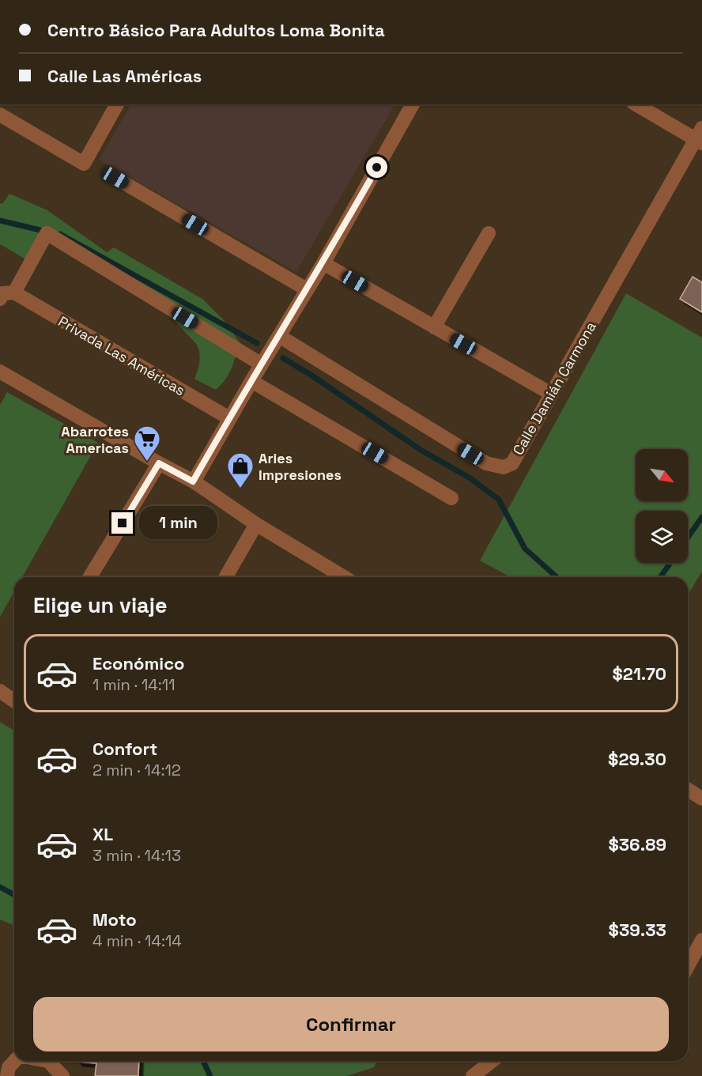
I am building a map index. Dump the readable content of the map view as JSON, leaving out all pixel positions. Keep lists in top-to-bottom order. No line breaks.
{"streets":{"street":["Privada Las Américas","Calle Damián Carmona"]},"places":{"supermarket":["Abarrotes Americas"],"shop":["Aries Impresiones"]},"north":"bottom right","page":{"banner":["Centro Básico Para Adultos Loma Bonita","Calle Las Américas"],"bubble":"1 min","heading":"Elige un viaje","list":[{"name":"Económico","note":"1 min · 14:11","value":"$21.70"},{"name":"Confort","note":"2 min · 14:12","value":"$29.30"},{"name":"XL","note":"3 min · 14:13","value":"$36.89"},{"name":"Moto","note":"4 min · 14:14","value":"$39.33"}],"buttons":"Confirmar"}}
